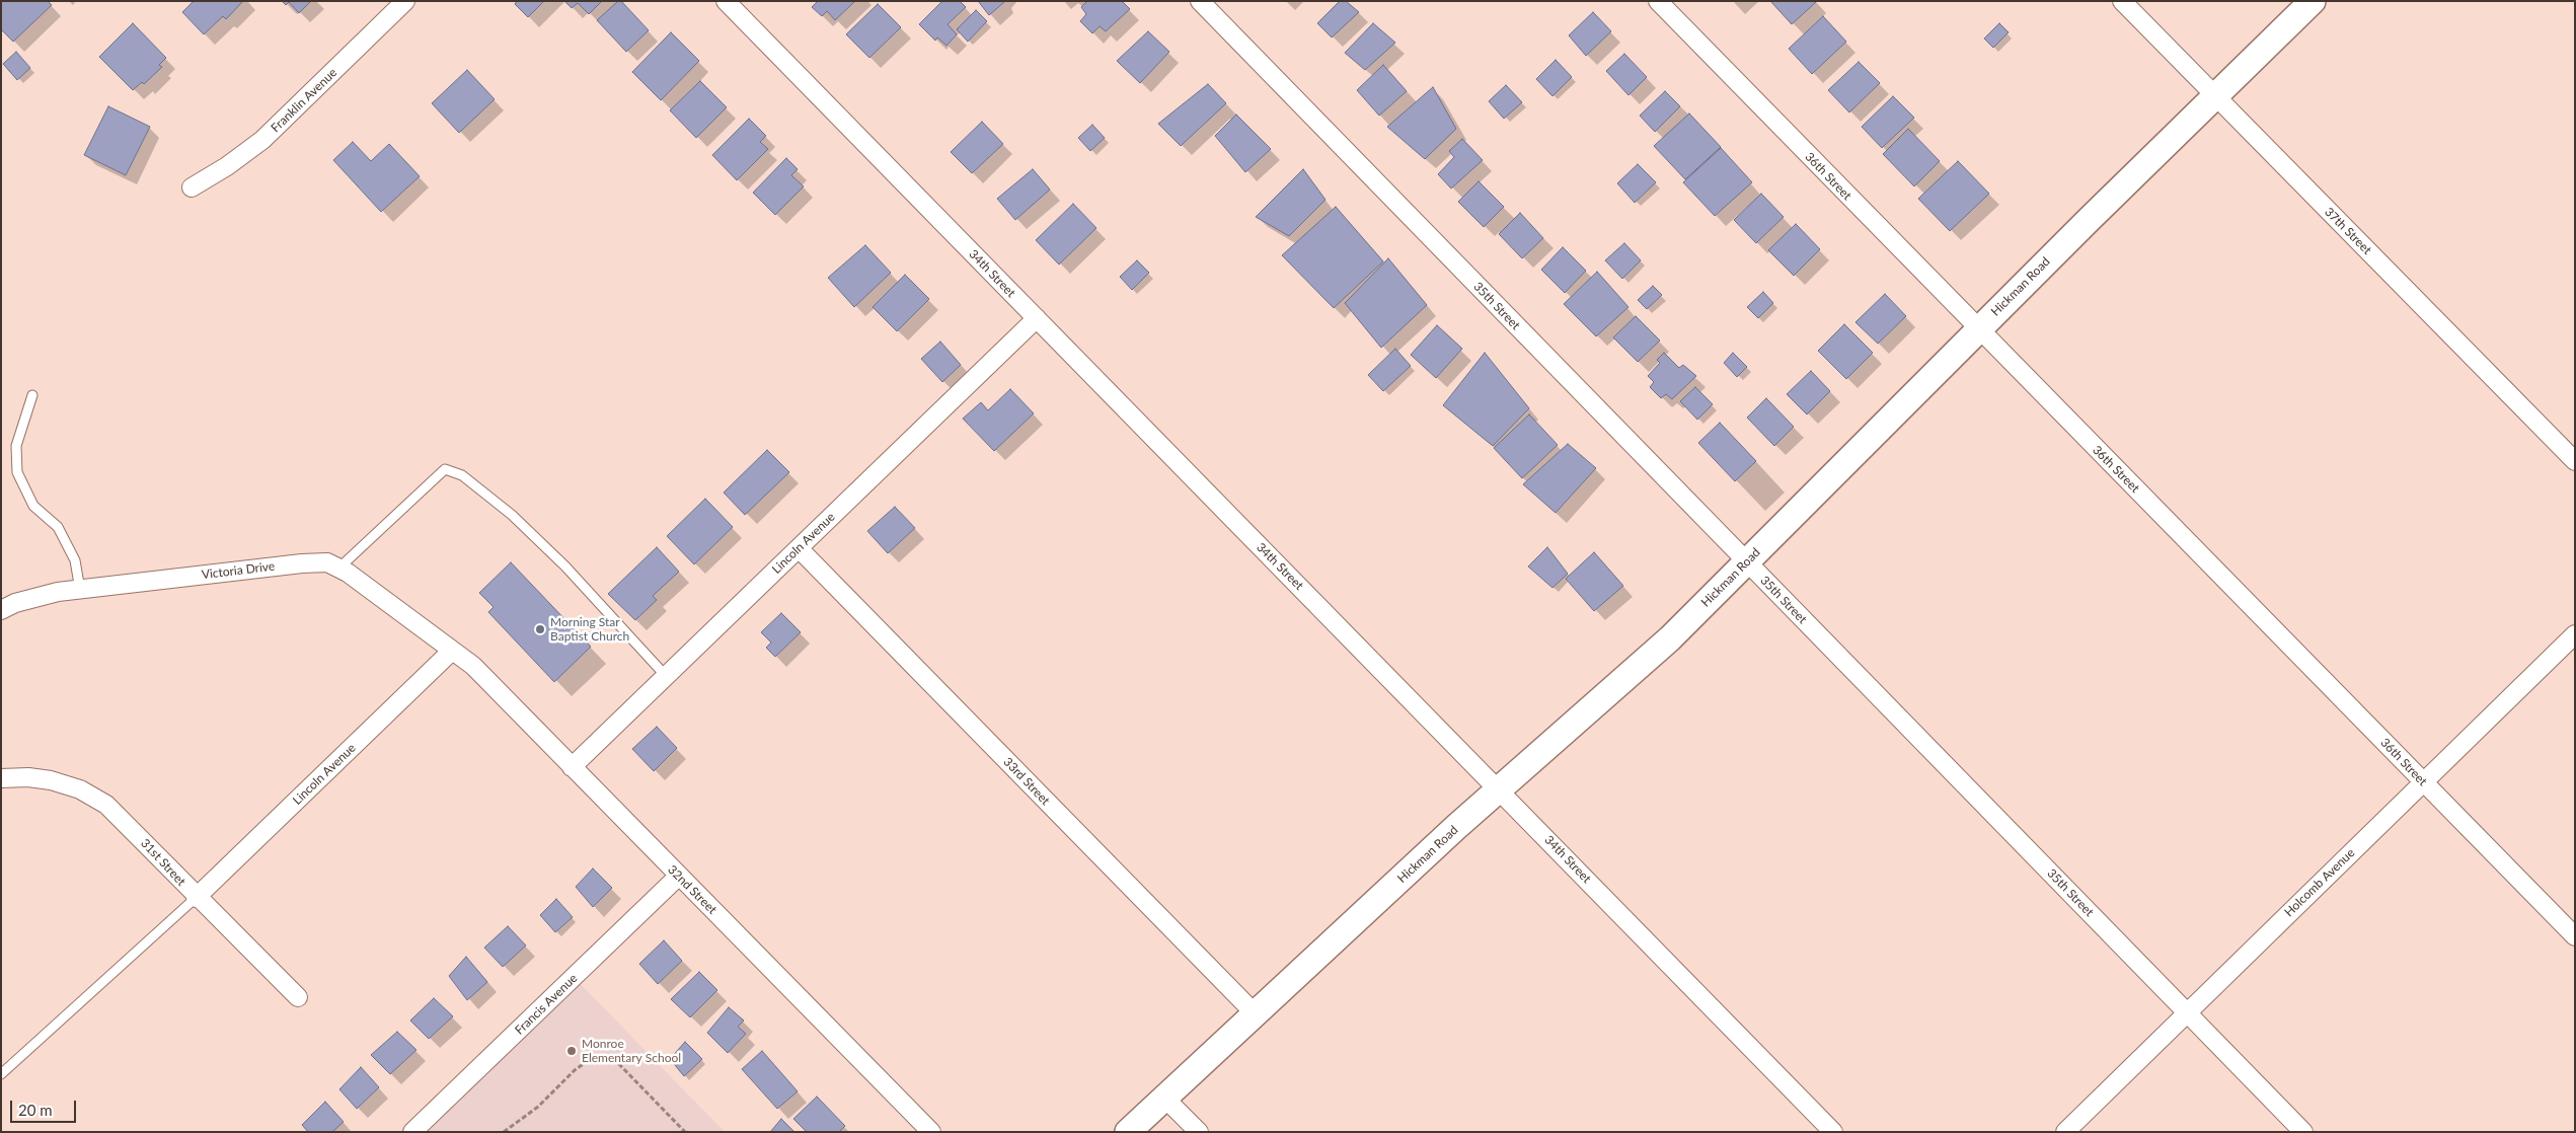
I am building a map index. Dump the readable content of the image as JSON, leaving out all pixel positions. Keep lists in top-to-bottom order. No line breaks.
{"streets":{"main road":["Hickman Road"],"street":["Franklin Avenue","36th Street","37th Street","34th Street","35th Street","Lincoln Avenue","Victoria Drive","33rd Street","31st Street","Holcomb Avenue","32nd Street","Francis Avenue"]},"crossings":[["36th Street","Hickman Road"],["36th Street","Holcomb Avenue"],["37th Street","Hickman Road"],["34th Street","Hickman Road"],["34th Street","Lincoln Avenue"],["Hickman Road","35th Street"],["Hickman Road","33rd Street"],["35th Street","Holcomb Avenue"],["Lincoln Avenue","Victoria Drive"],["Lincoln Avenue","33rd Street"],["Lincoln Avenue","31st Street"],["Lincoln Avenue","32nd Street"],["Victoria Drive","32nd Street"],["32nd Street","Francis Avenue"]],"places":["Morning Star Baptist Church","Monroe Elementary School"],"scale_bar":"20 m"}
